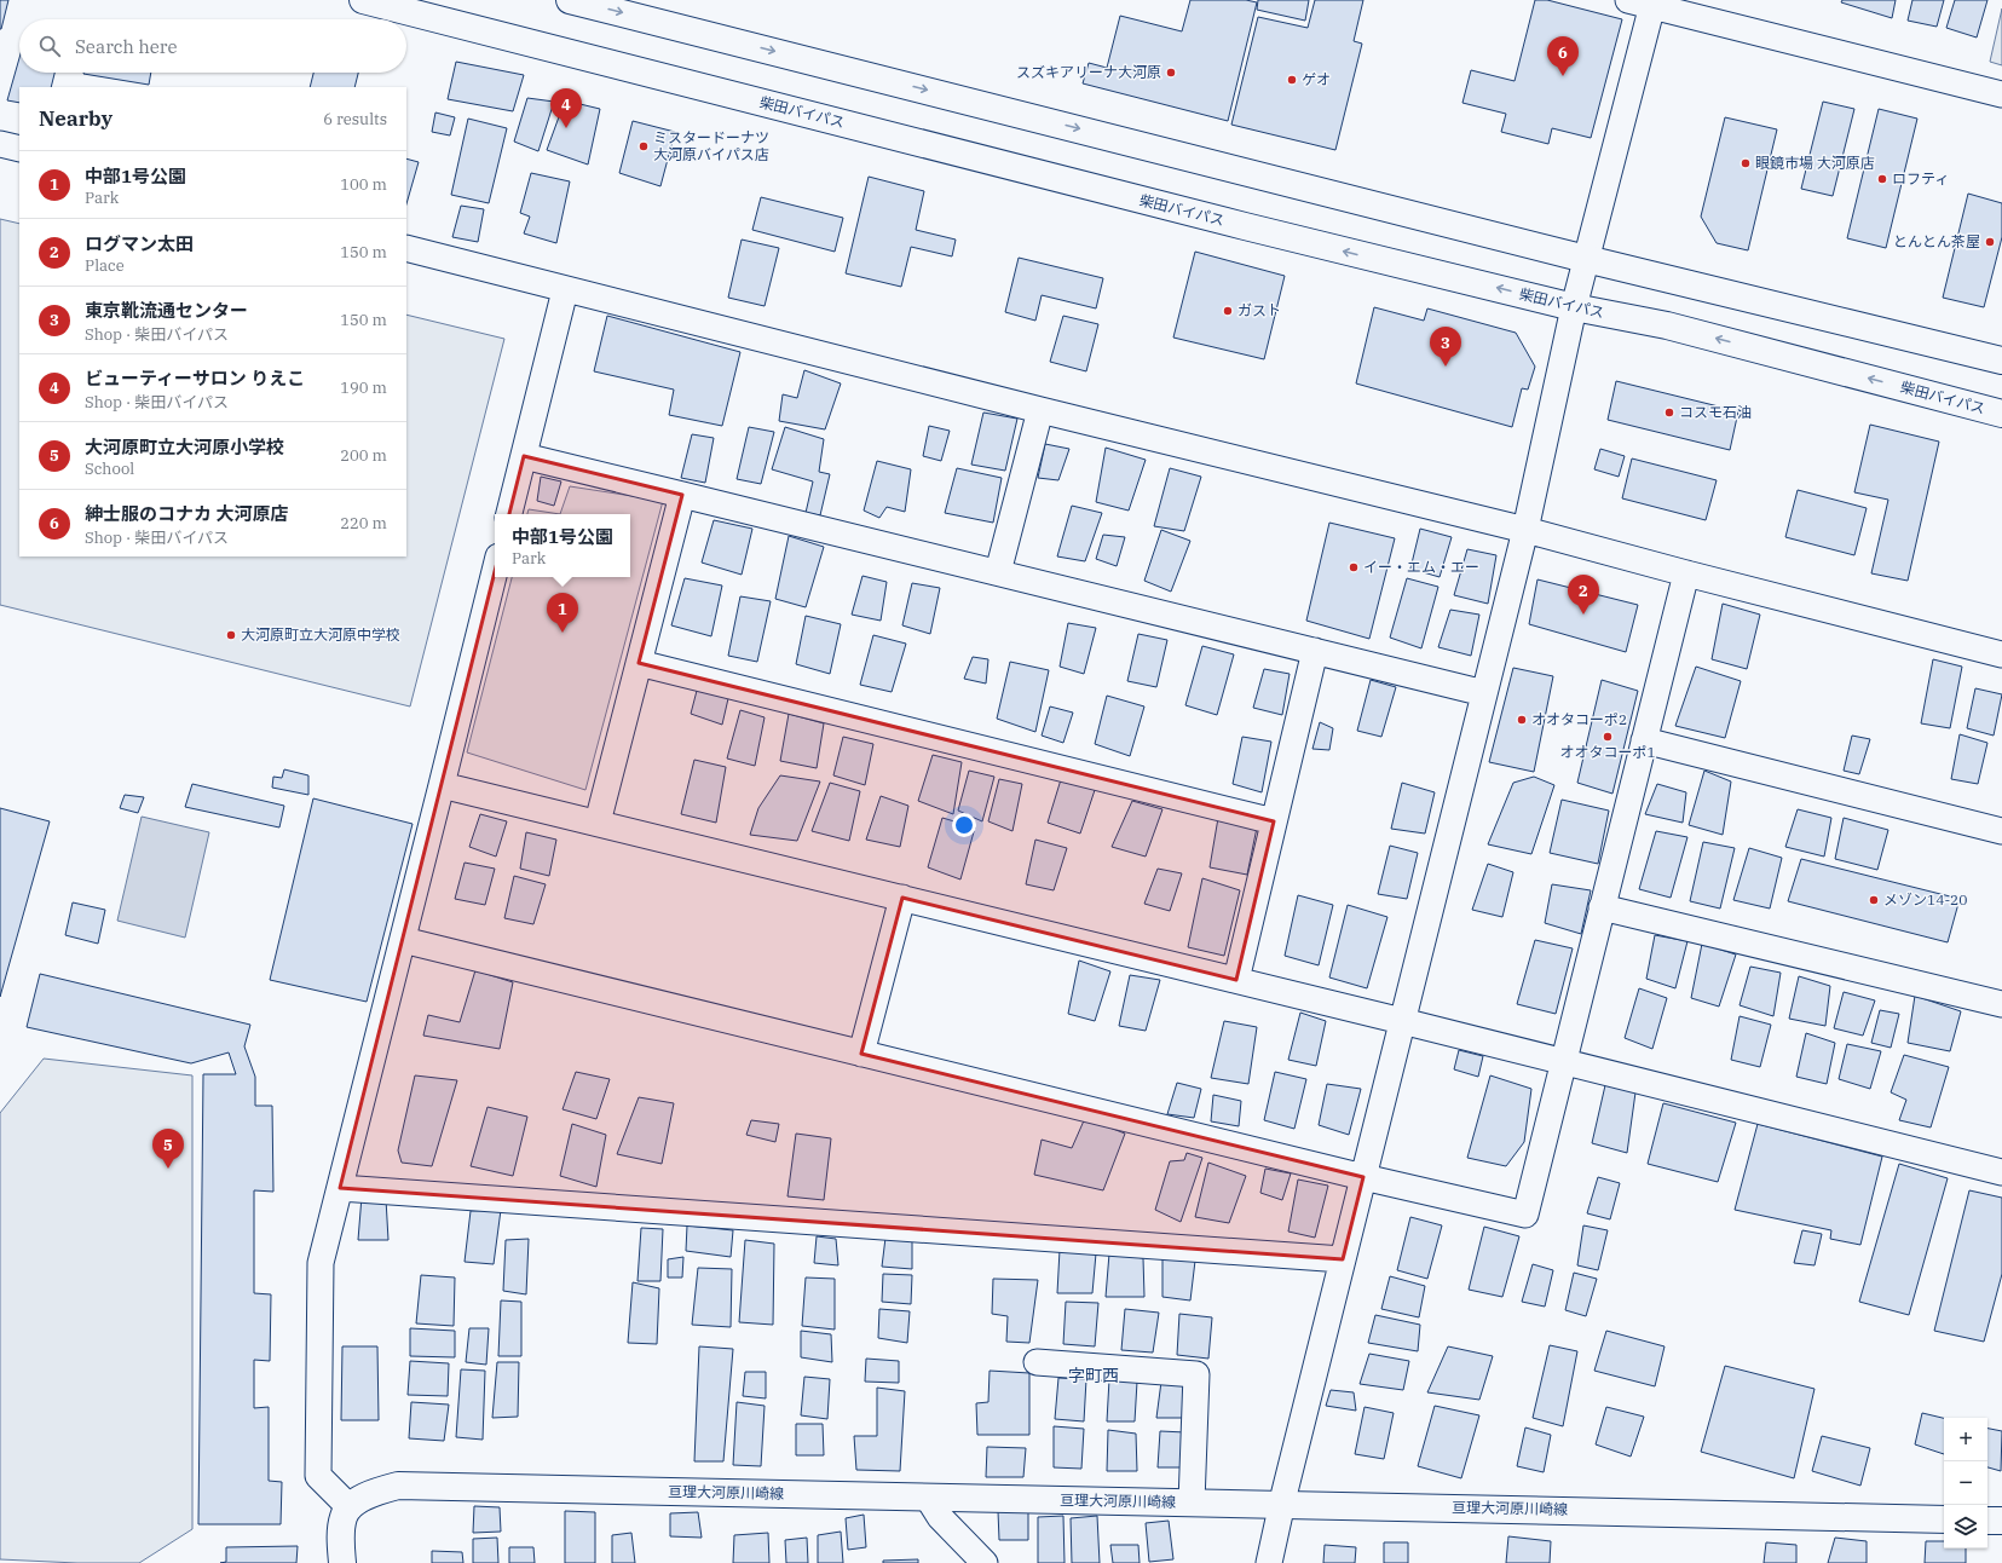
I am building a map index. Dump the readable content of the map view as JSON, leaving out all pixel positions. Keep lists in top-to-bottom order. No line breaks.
{"streets":{"main road":["柴田バイパス","亘理大河原川崎線"]},"districts":["字町西"],"places":["スズキアリーナ大河原","ゲオ","ミスタードーナツ 大河原バイパス店","眼鏡市場 大河原店","ロフティ","とんとん茶屋","ガスト","コスモ石油","イー・エム・エー","大河原町立大河原中学校","オオタコーポ2","オオタコーポ1","メゾン14-20"],"page":{"search":"Search here","pins":["6","4","3","2","1","5"],"heading":["Nearby","6 results"],"list":[{"mark":"1","name":"中部1号公園","note":"Park","value":"100 m"},{"mark":"2","name":"ログマン太田","note":"Place","value":"150 m"},{"mark":"3","name":"東京靴流通センター","note":"Shop · 柴田バイパス","value":"150 m"},{"mark":"4","name":"ビューティーサロン りえこ","note":"Shop · 柴田バイパス","value":"190 m"},{"mark":"5","name":"大河原町立大河原小学校","note":"School","value":"200 m"},{"mark":"6","name":"紳士服のコナカ 大河原店","note":"Shop · 柴田バイパス","value":"220 m"}],"popup":["中部1号公園","Park"],"map_buttons":["+","−"]}}
